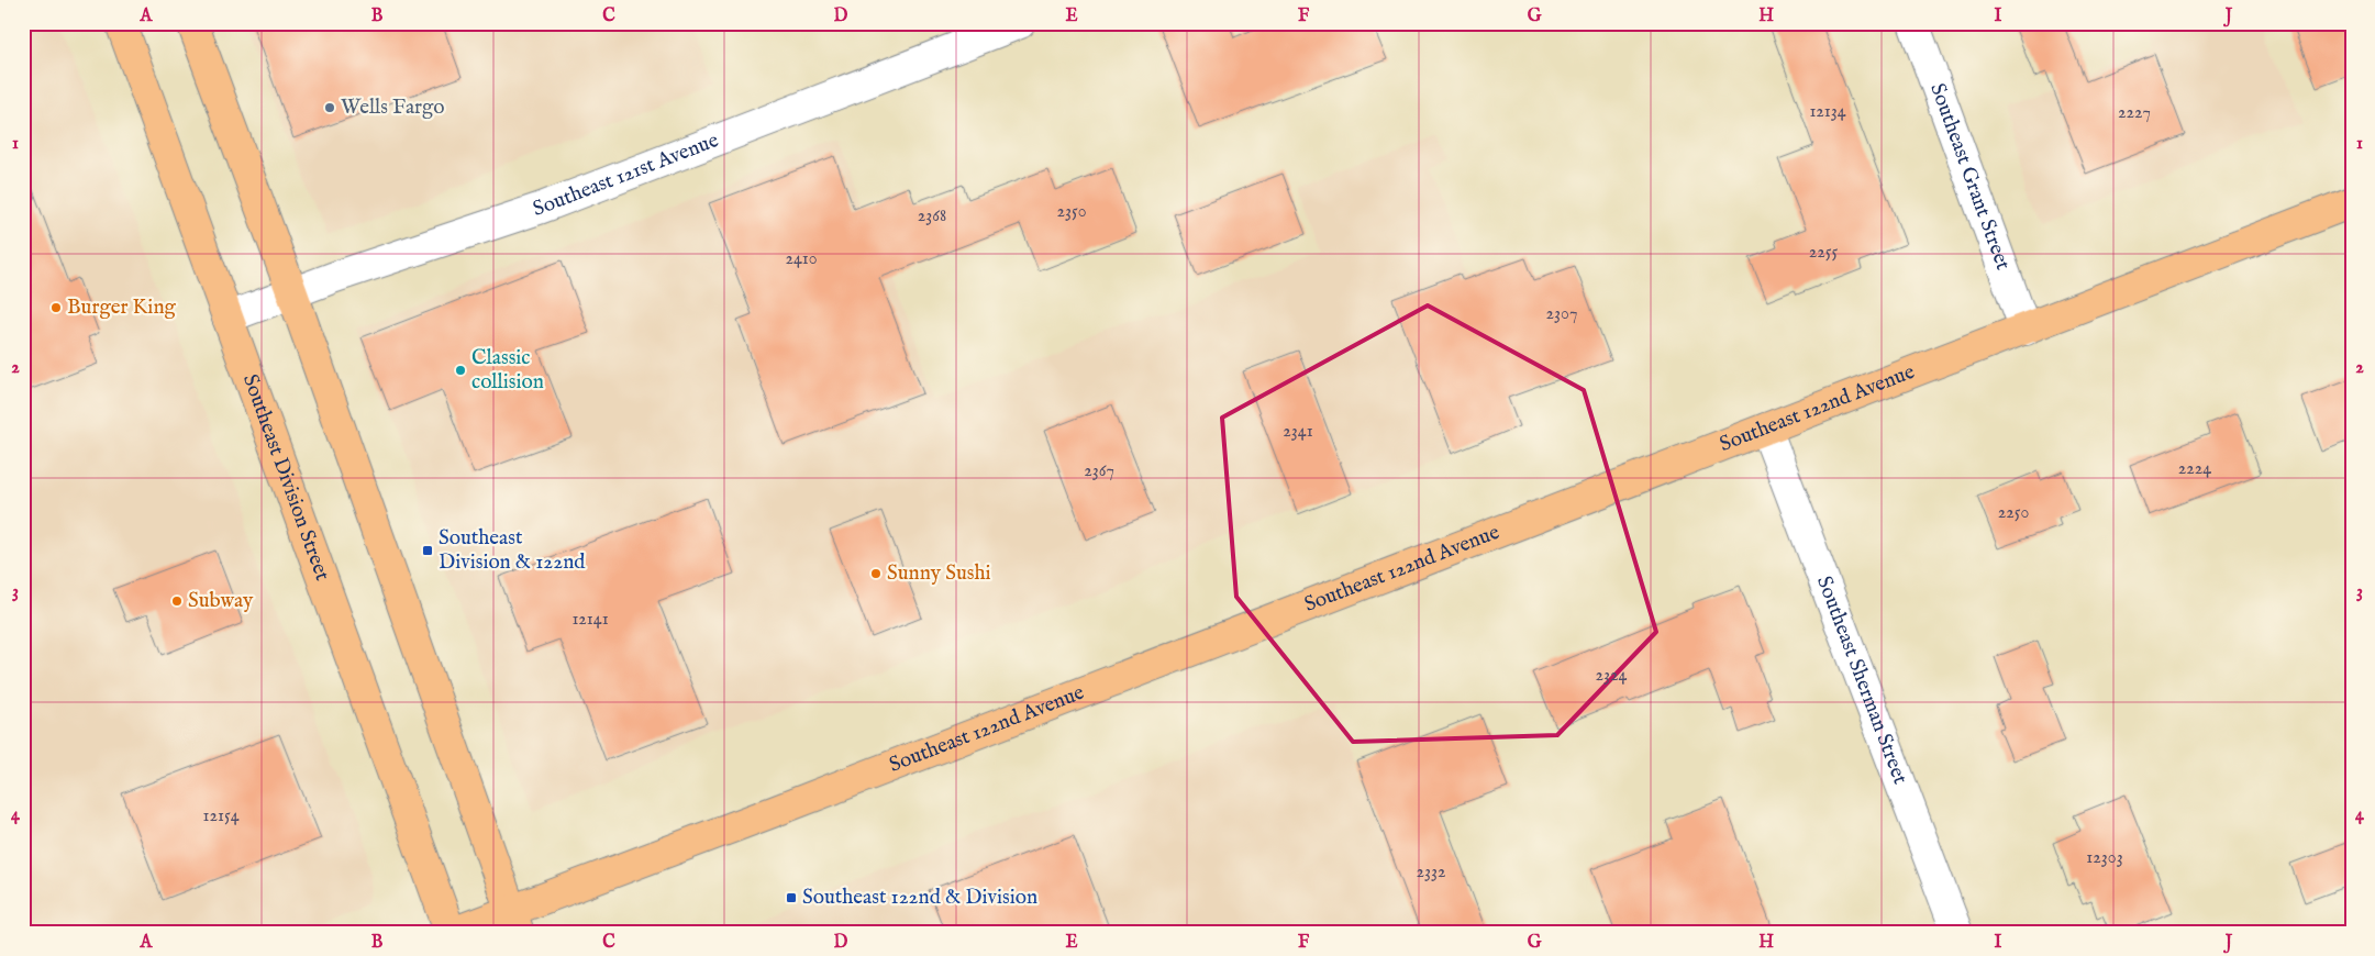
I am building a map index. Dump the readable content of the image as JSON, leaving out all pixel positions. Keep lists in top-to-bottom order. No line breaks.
{"streets":{"main road":["Southeast 122nd Avenue","Southeast Division Street"],"street":["Southeast 121st Avenue","Southeast Grant Street","Southeast Sherman Street"]},"crossings":[["Southeast 121st Avenue","Southeast Division Street"],["Southeast Grant Street","Southeast 122nd Avenue"],["Southeast 122nd Avenue","Southeast Division Street"],["Southeast 122nd Avenue","Southeast Sherman Street"]],"places":{"other":["Wells Fargo","Burger King","Classic collision","Sunny Sushi","Subway"],"transit":["Southeast Division & 122nd","Southeast 122nd & Division"]},"house_numbers":["12134","2227","2350","2368","2255","2410","2307","2341","2224","2367","2250","12141","2324","12154","12303","2332"],"grid":{"columns":["A","B","C","D","E","F","G","H","I","J"],"rows":["1","2","3","4"]}}
